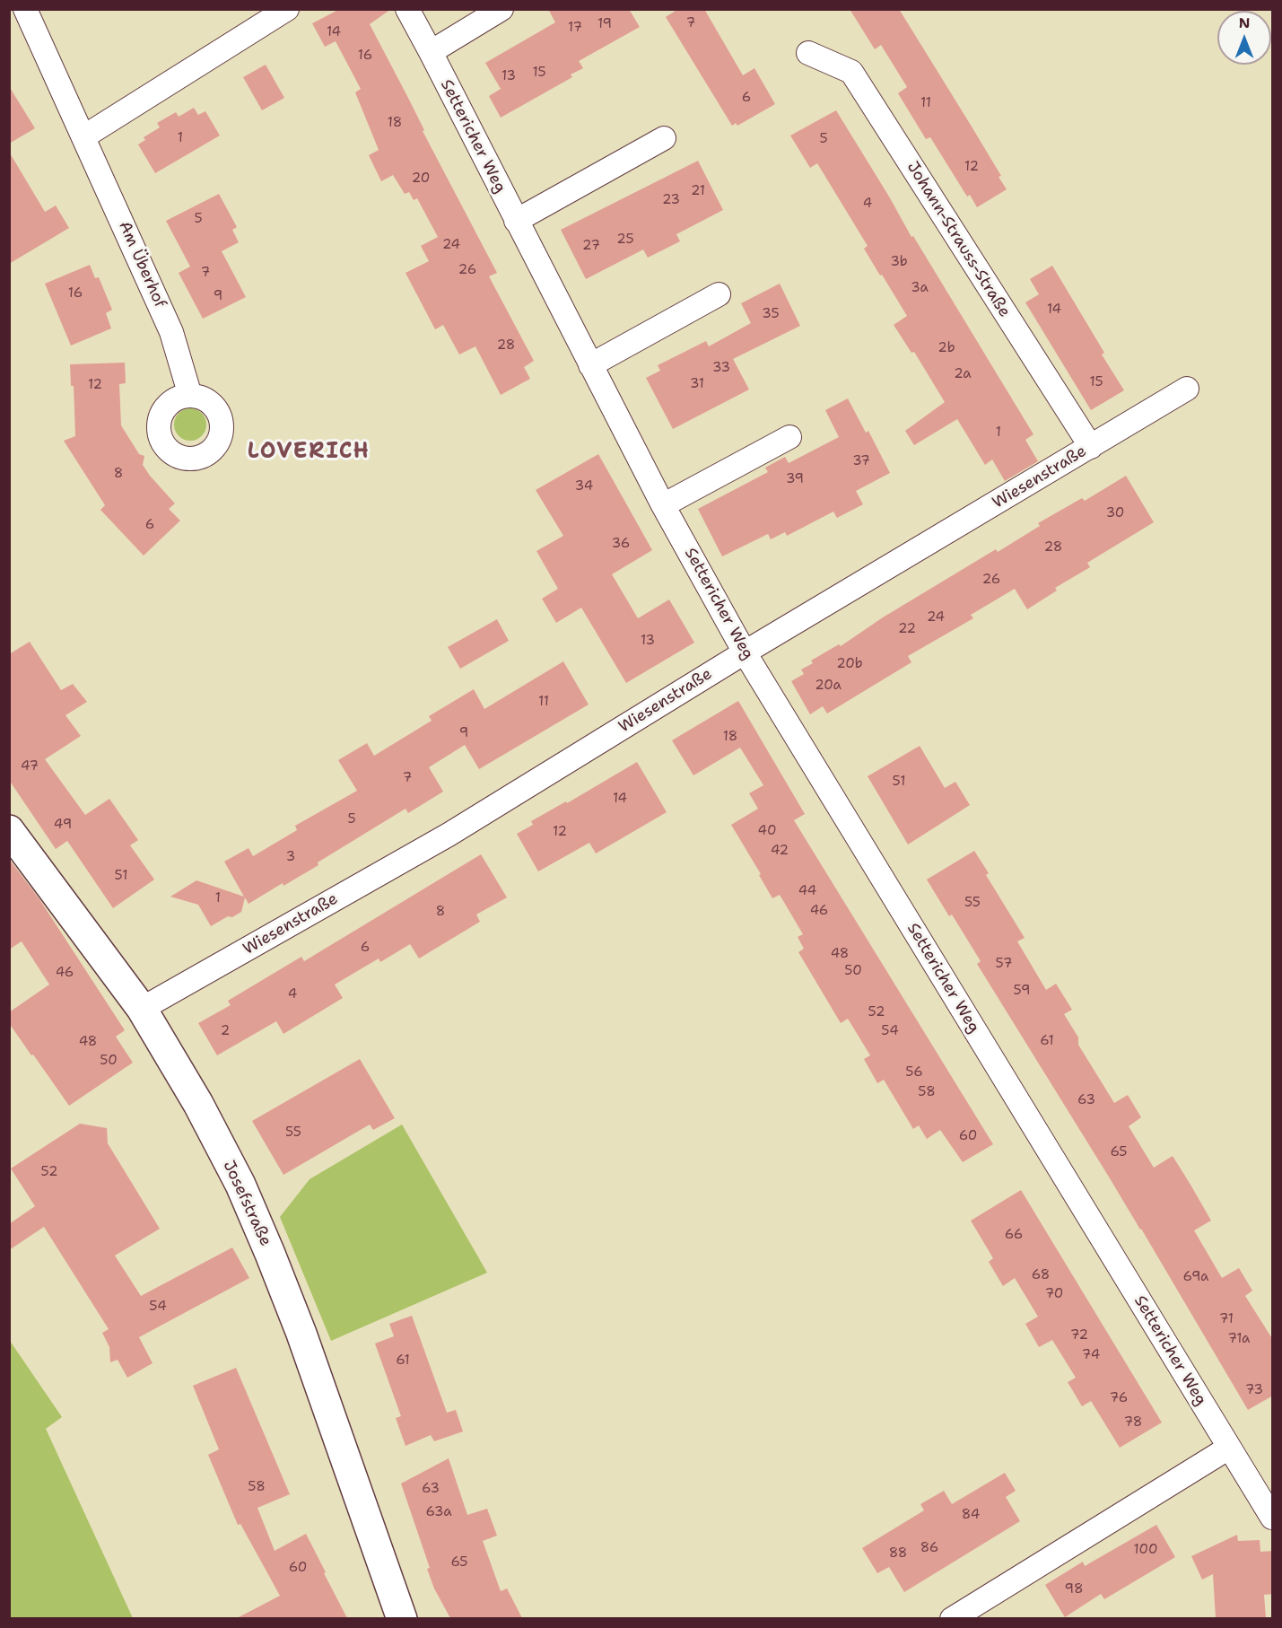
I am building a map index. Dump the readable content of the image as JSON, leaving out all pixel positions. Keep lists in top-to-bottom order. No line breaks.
{"streets":{"street":["Settericher Weg","Johann-Strauss-Straße","Am Überhof","Wiesenstraße","Josefstraße"]},"crossings":[["Settericher Weg","Wiesenstraße"],["Johann-Strauss-Straße","Wiesenstraße"],["Wiesenstraße","Josefstraße"]],"districts":["LOVERICH"],"house_numbers":["7","19","17","14","16","15","13","6","11","18","1","5","12","20","21","23","4","5","25","24","27","3b","26","7","3a","16","9","14","35","28","2b","33","2a","15","31","12","1","37","8","39","34","30","6","36","28","26","24","22","13","20b","20a","11","9","18","47","7","51","14","5","49","40","12","42","3","51","44","1","55","46","8","6","48","57","50","46","59","4","52","2","54","61","48","50","56","58","63","55","60","65","52","66","68","69a","70","54","71","72","71a","74","61","73","76","78","58","63","63a","84","86","100","88","65","60","98"],"north":"top"}
